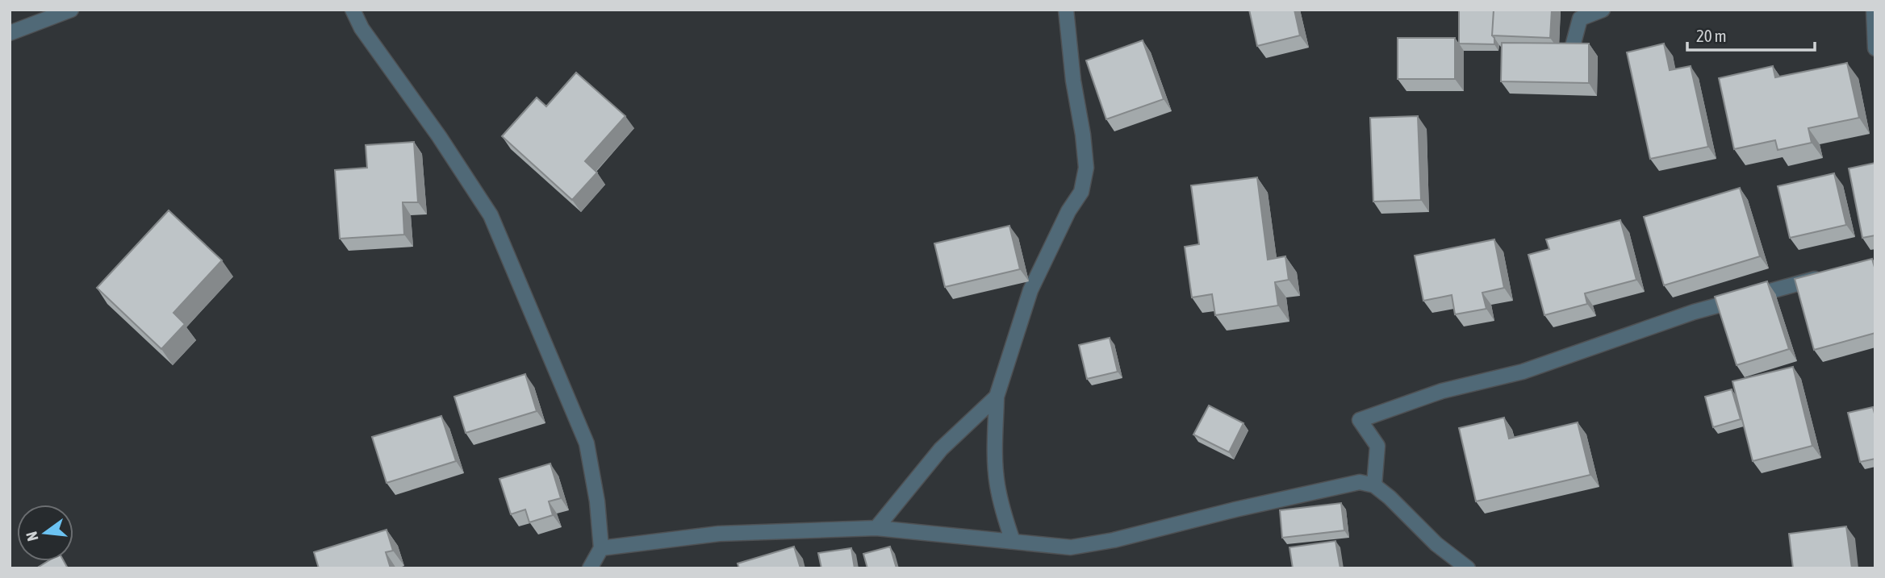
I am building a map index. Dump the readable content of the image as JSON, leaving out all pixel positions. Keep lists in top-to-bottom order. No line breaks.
{"scale_bar":"20 m","north":"left"}
